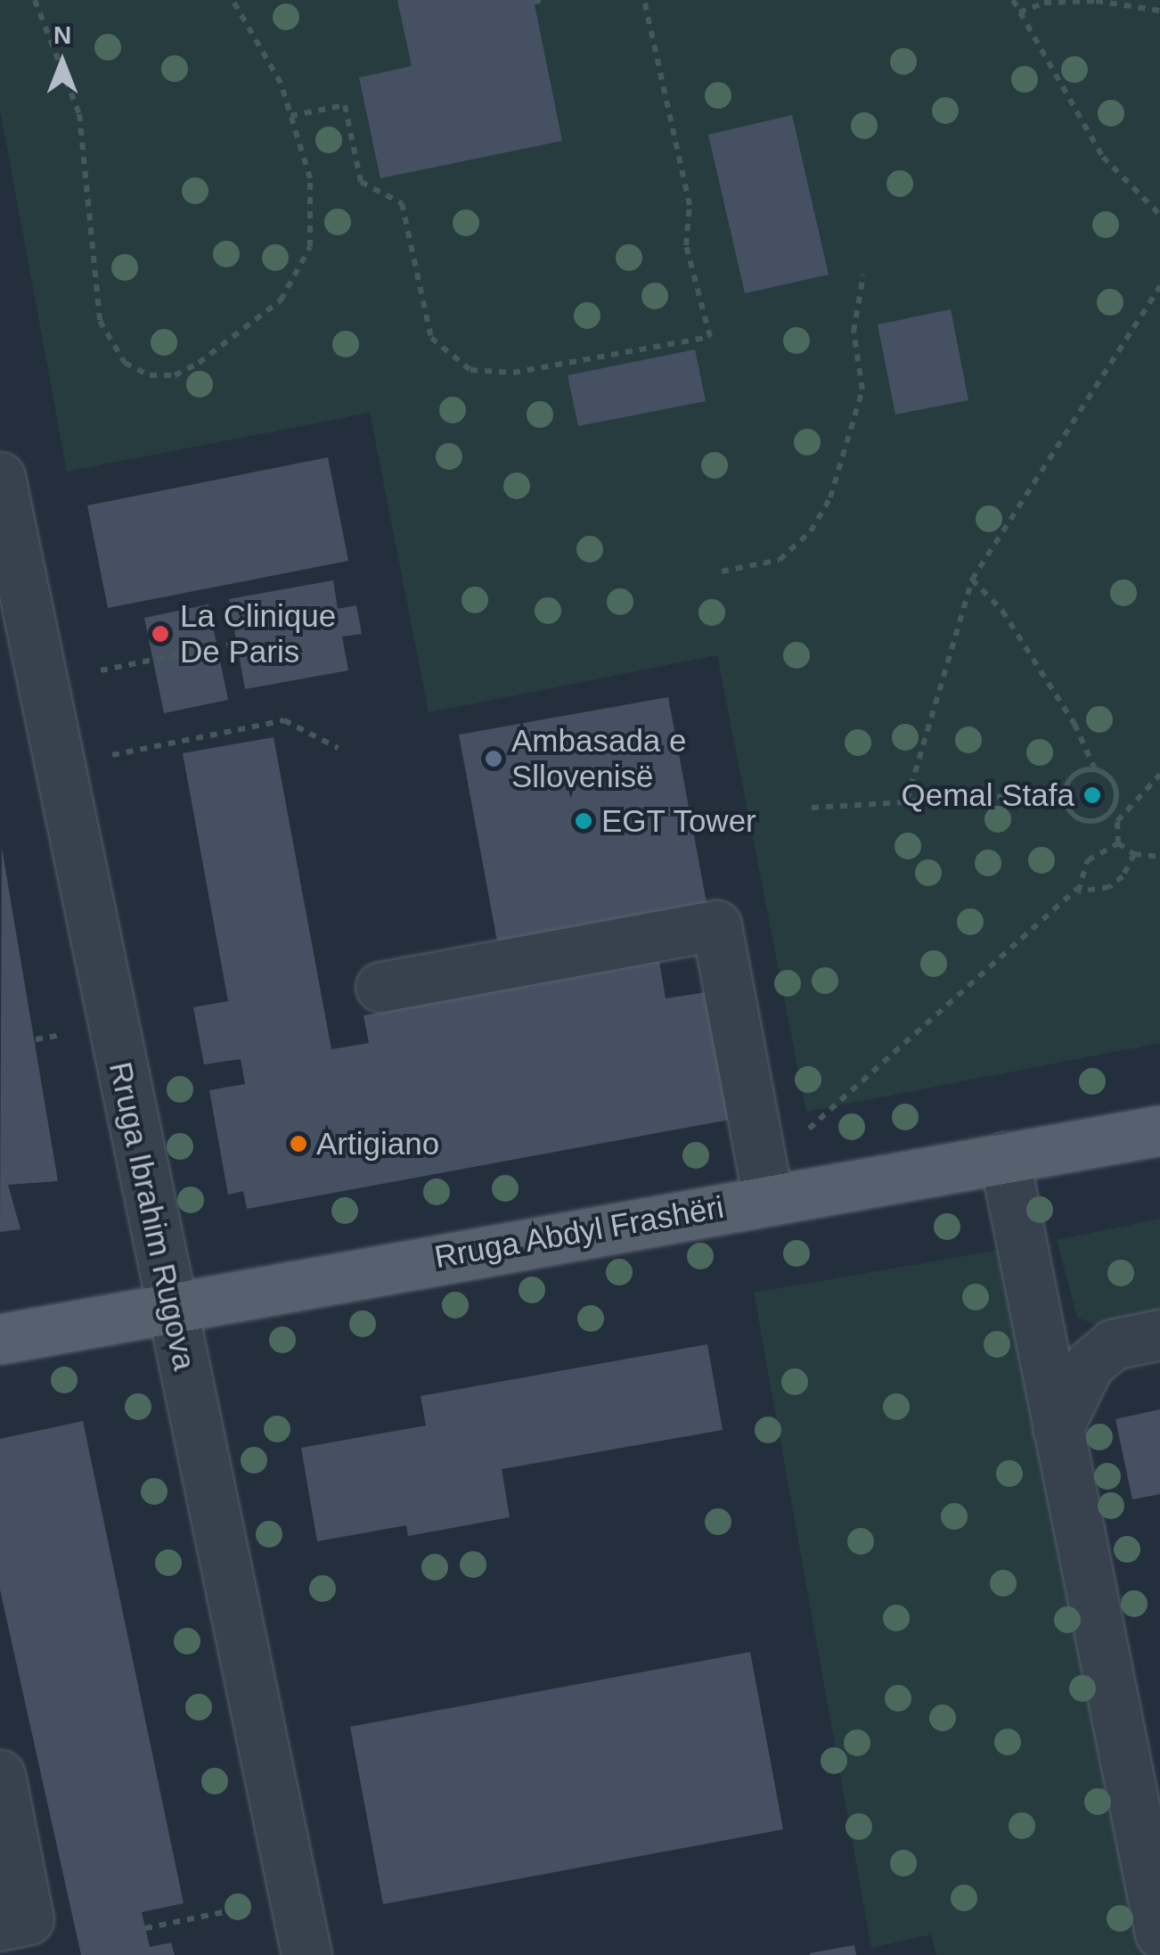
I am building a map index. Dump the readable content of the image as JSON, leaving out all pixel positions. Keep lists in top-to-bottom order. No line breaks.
{"streets":{"main road":["Rruga Abdyl Frashëri"],"street":["Rruga Ibrahim Rugova"]},"crossings":[["Rruga Ibrahim Rugova","Rruga Abdyl Frashëri"]],"places":["La Clinique De Paris","Ambasada e Sllovenisë","Qemal Stafa","EGT Tower","Artigiano"],"north":"top"}
